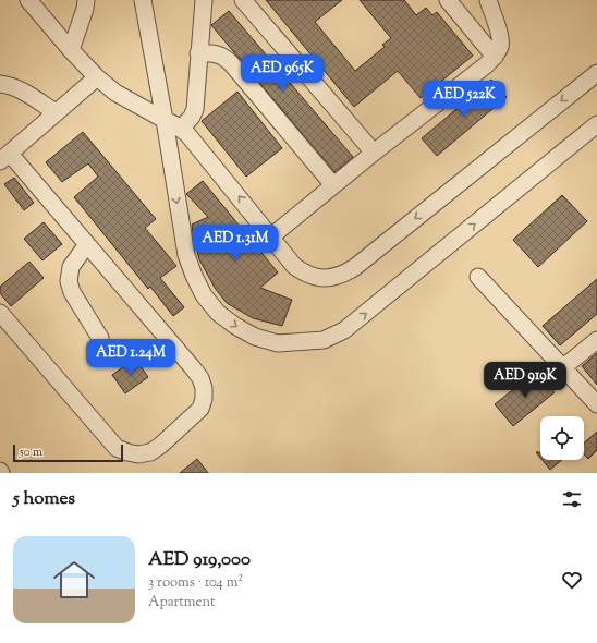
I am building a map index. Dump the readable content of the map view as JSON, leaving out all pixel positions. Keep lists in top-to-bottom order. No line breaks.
{"scale_bar":"50 m","page":{"price":["AED 965K","AED 522K","AED 1.31M","AED 1.24M","AED 919K"],"scale":"50 m","heading":"5 homes","list":[{"name":"AED 919,000","note":"3 rooms · 104 m² · Apartment"}]}}
